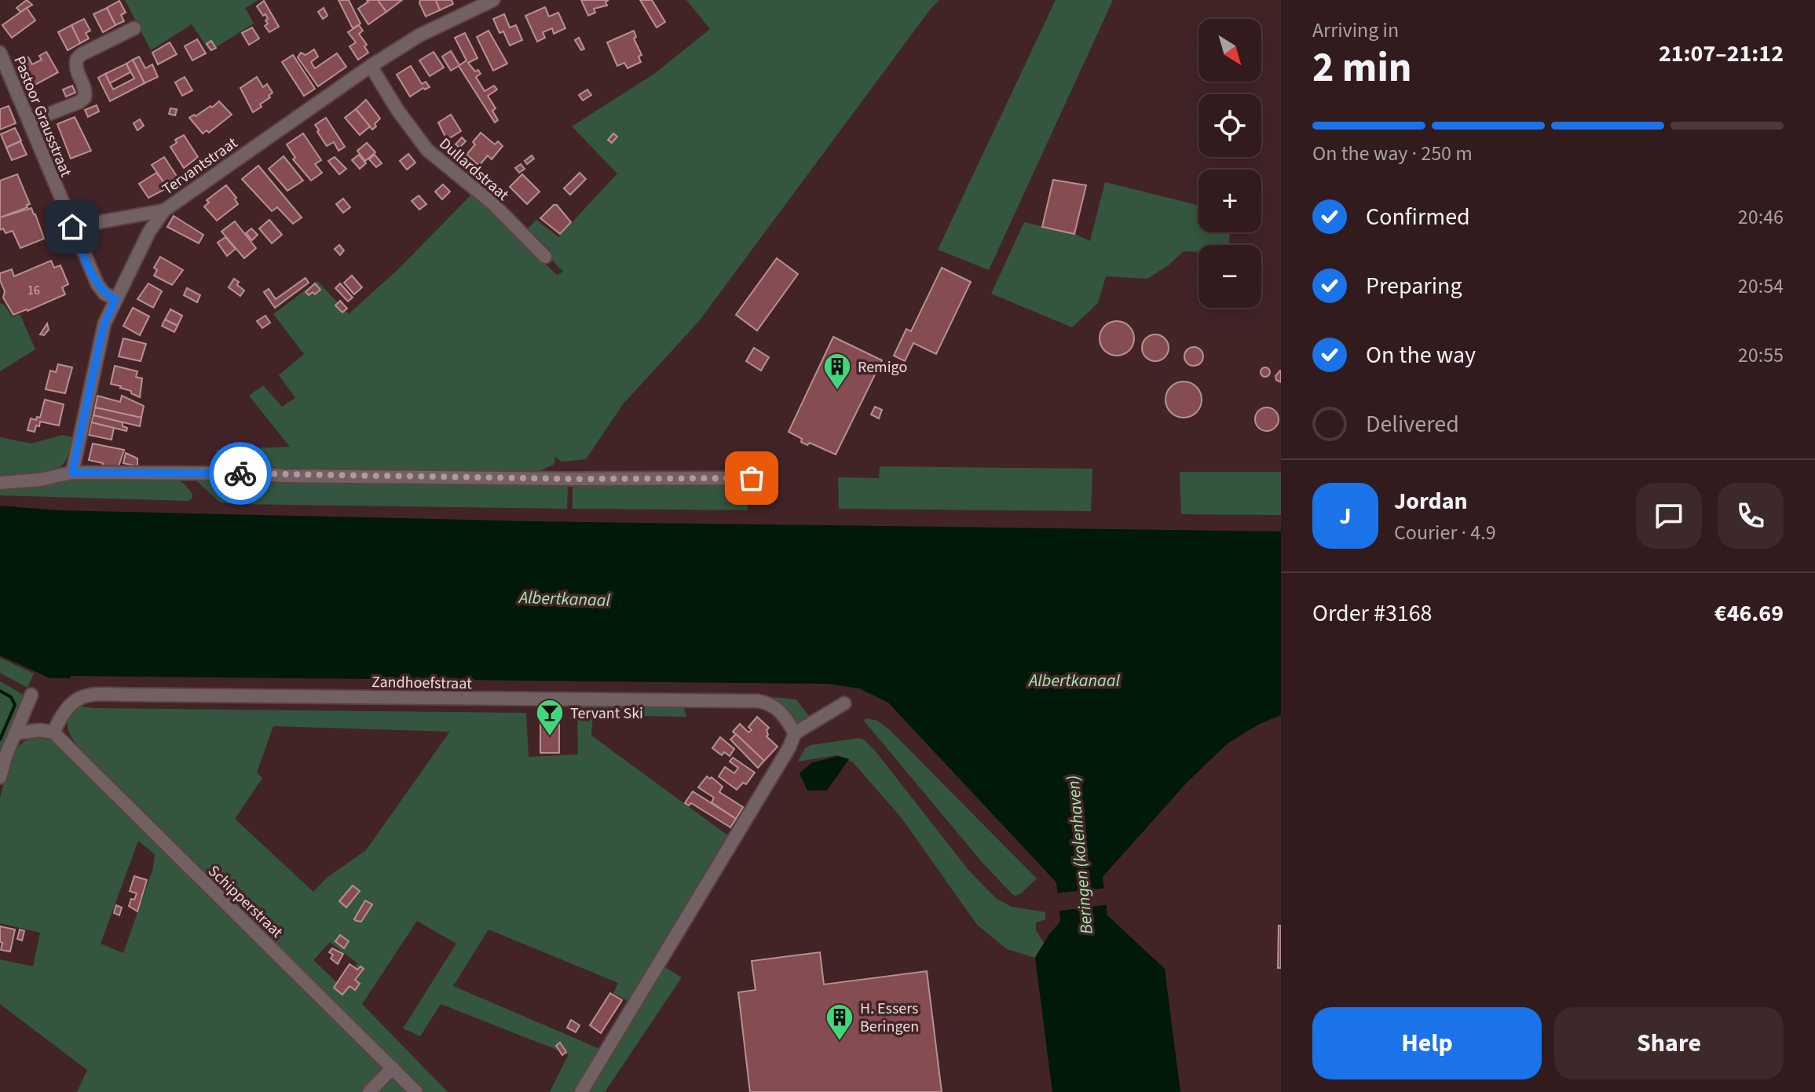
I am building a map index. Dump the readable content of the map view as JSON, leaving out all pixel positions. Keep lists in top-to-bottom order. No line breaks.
{"streets":{"street":["Pastoor Grausstraat","Tervantstraat","Dullardstraat","Zandhoefstraat","Schipperstraat"]},"crossings":[["Pastoor Grausstraat","Tervantstraat"],["Tervantstraat","Dullardstraat"],["Zandhoefstraat","Schipperstraat"]],"water":["Albertkanaal","Beringen (kolenhaven)"],"places":{"building":["Remigo","H. Essers Beringen"],"bar":["Tervant Ski"]},"house_numbers":["16"],"north":"bottom right","page":{"heading":["2 min","Arriving in","21:07–21:12"],"panel":["Jordan","Courier · 4.9","Order #3168","€46.69"],"map_buttons":["+","−"],"bar":"On the way · 250 m","list":[["Confirmed","20:46"],["Preparing","20:54"],["On the way","20:55"],"Delivered"],"round":"J","buttons":["Help","Share"]}}
